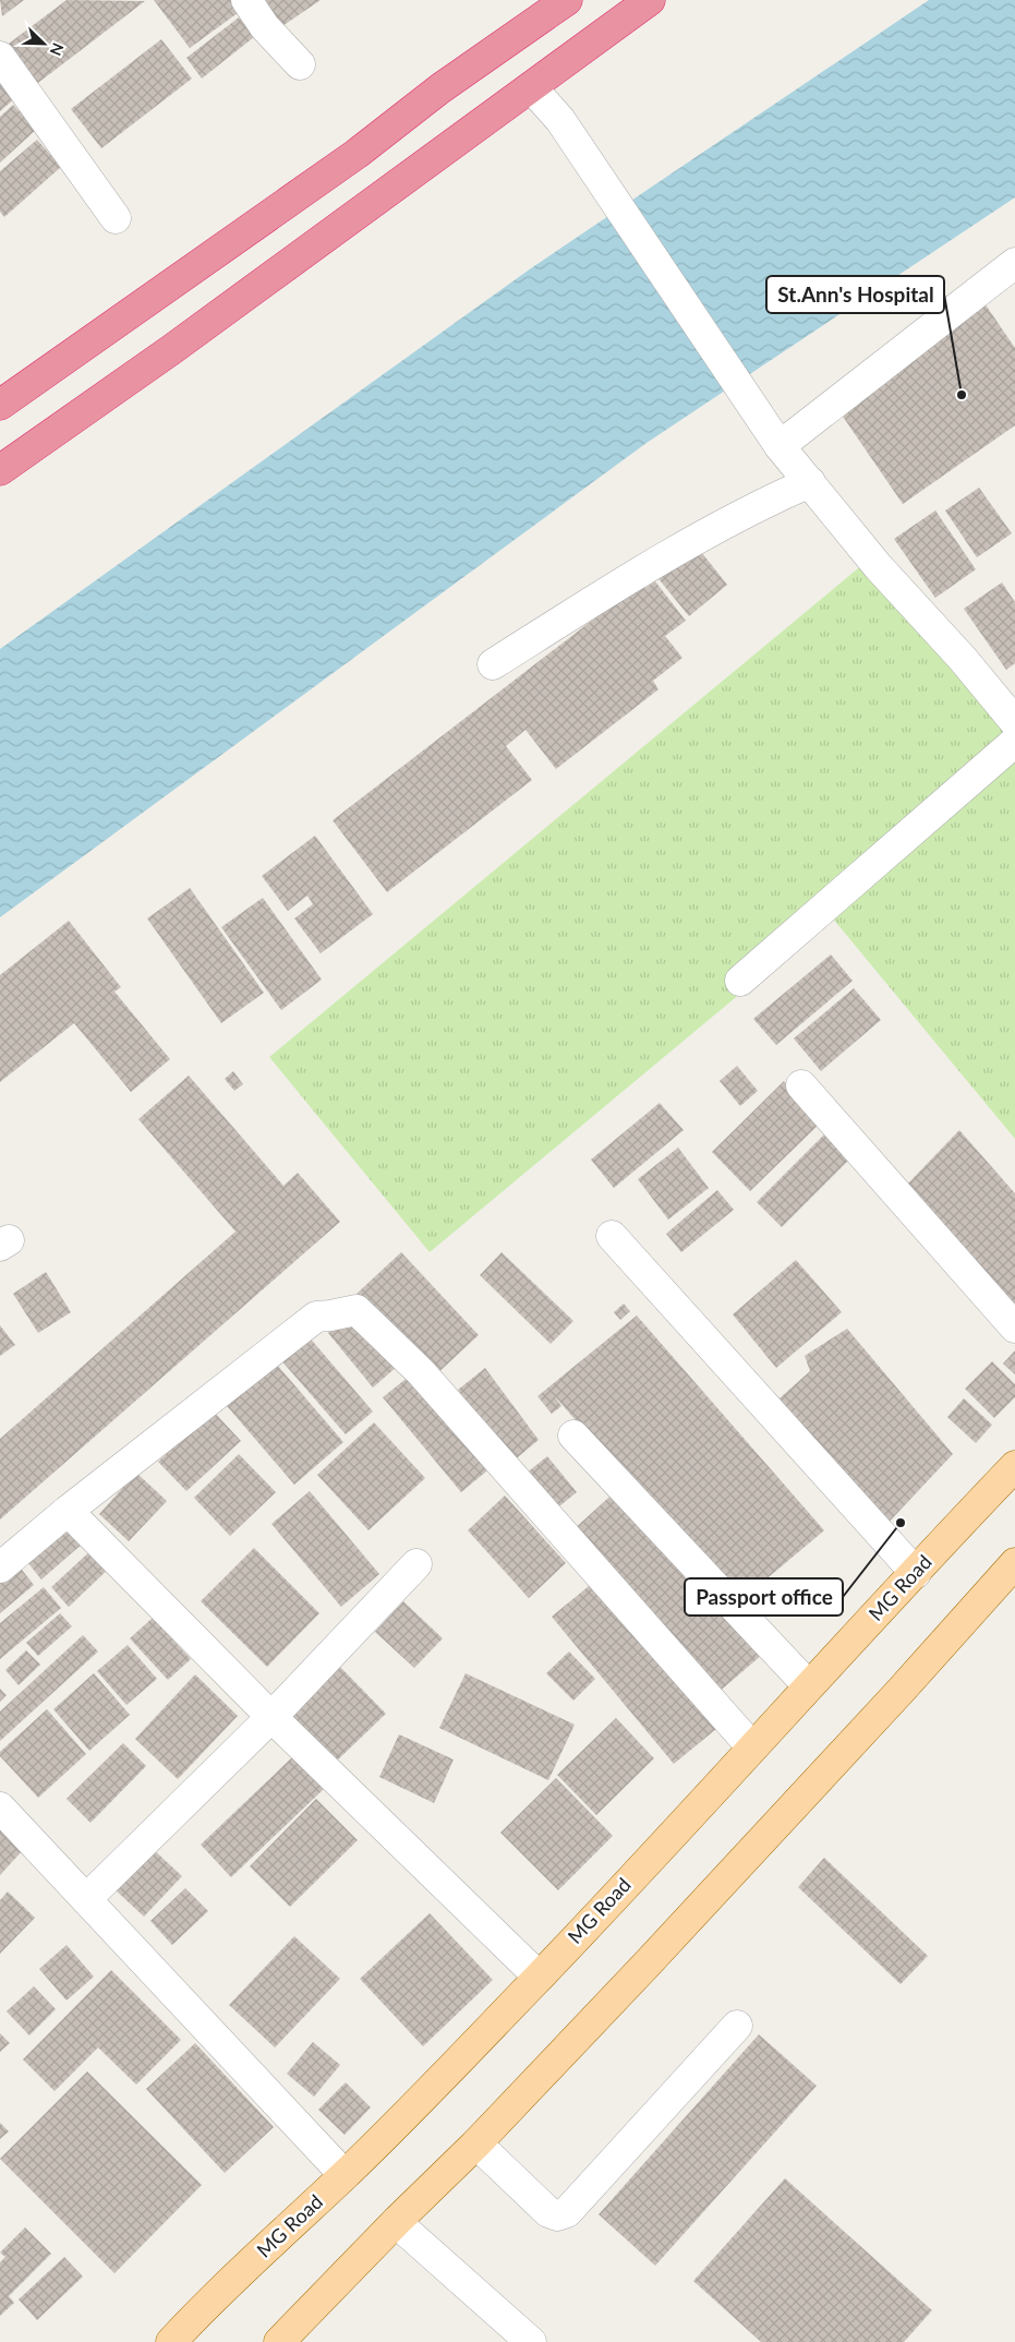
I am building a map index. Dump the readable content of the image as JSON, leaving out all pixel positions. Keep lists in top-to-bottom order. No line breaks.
{"streets":{"main road":["MG Road"]},"places":["St.Ann's Hospital","Passport office"],"north":"bottom right"}
